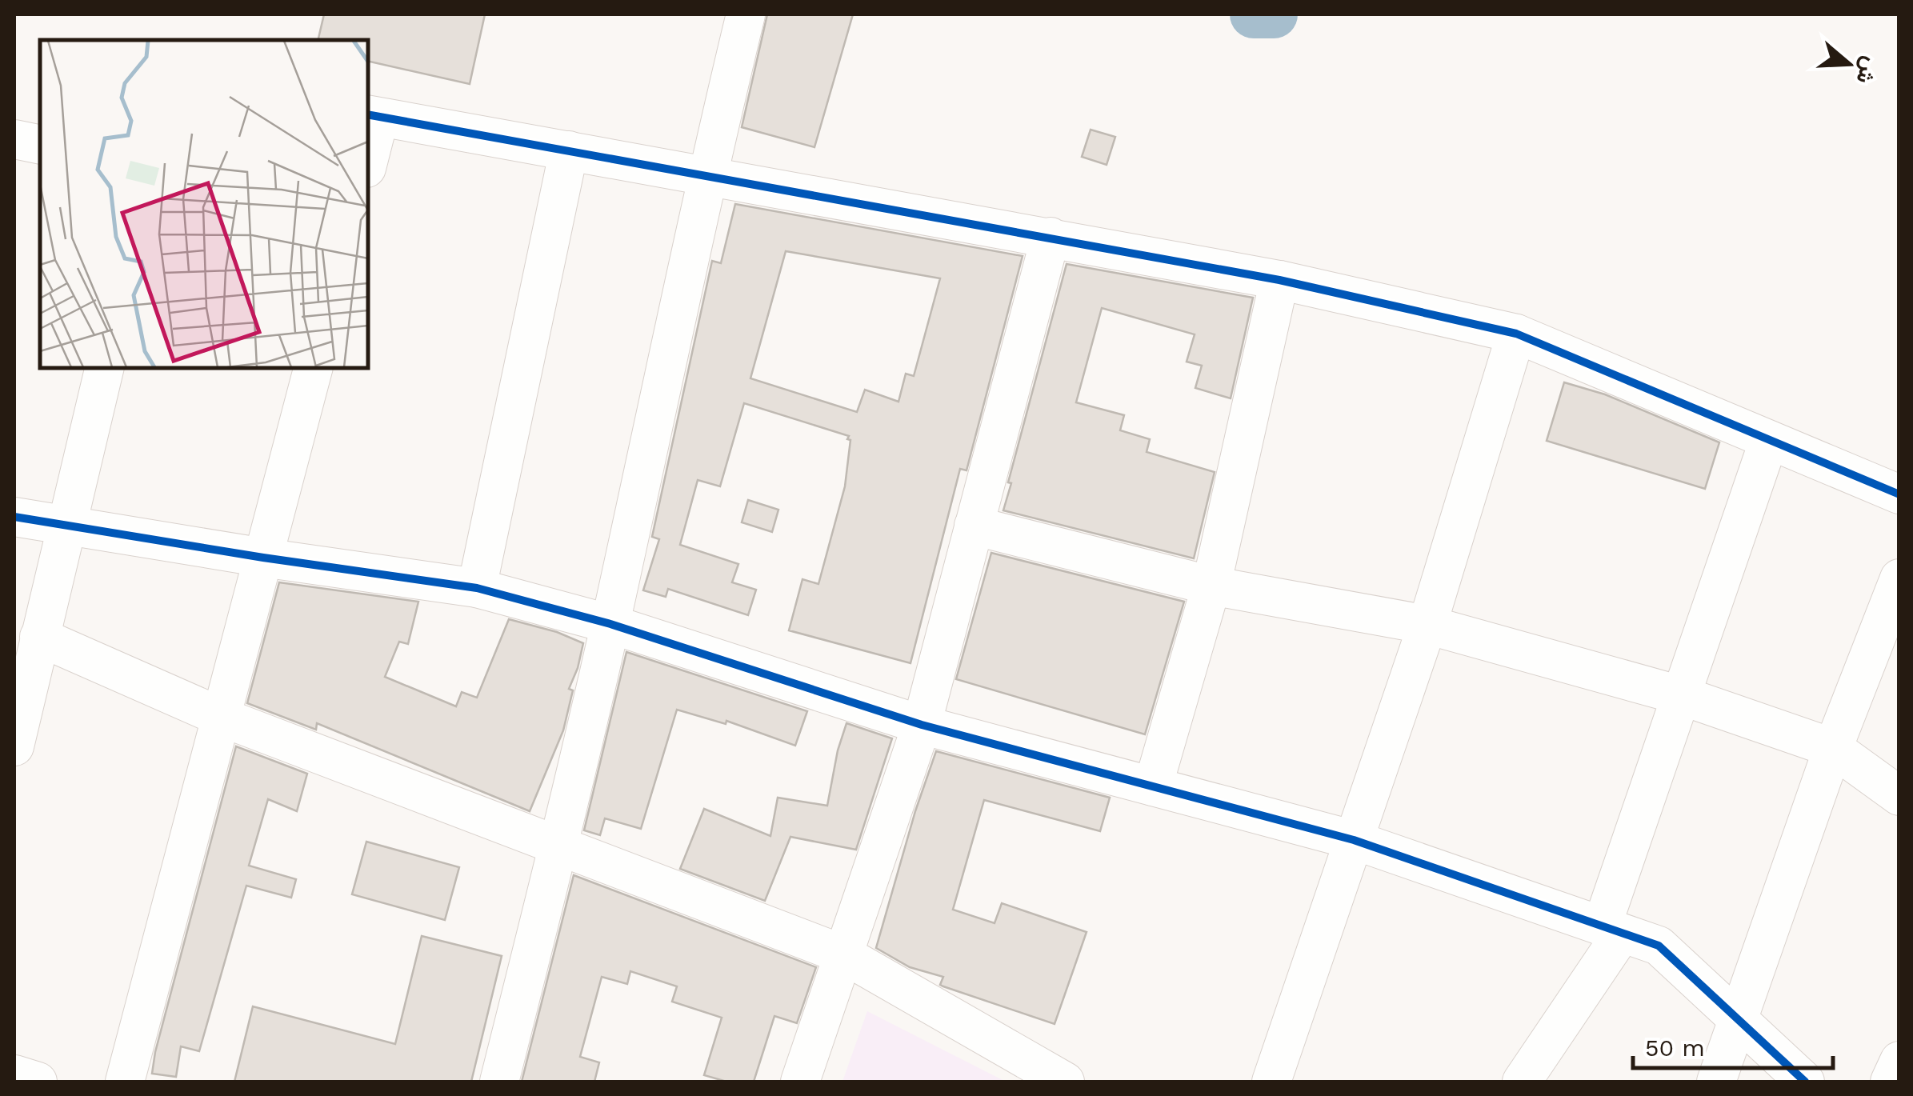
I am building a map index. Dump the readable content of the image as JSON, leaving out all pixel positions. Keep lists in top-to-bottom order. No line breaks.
{"scale_bar":"50 m","north":"right"}
